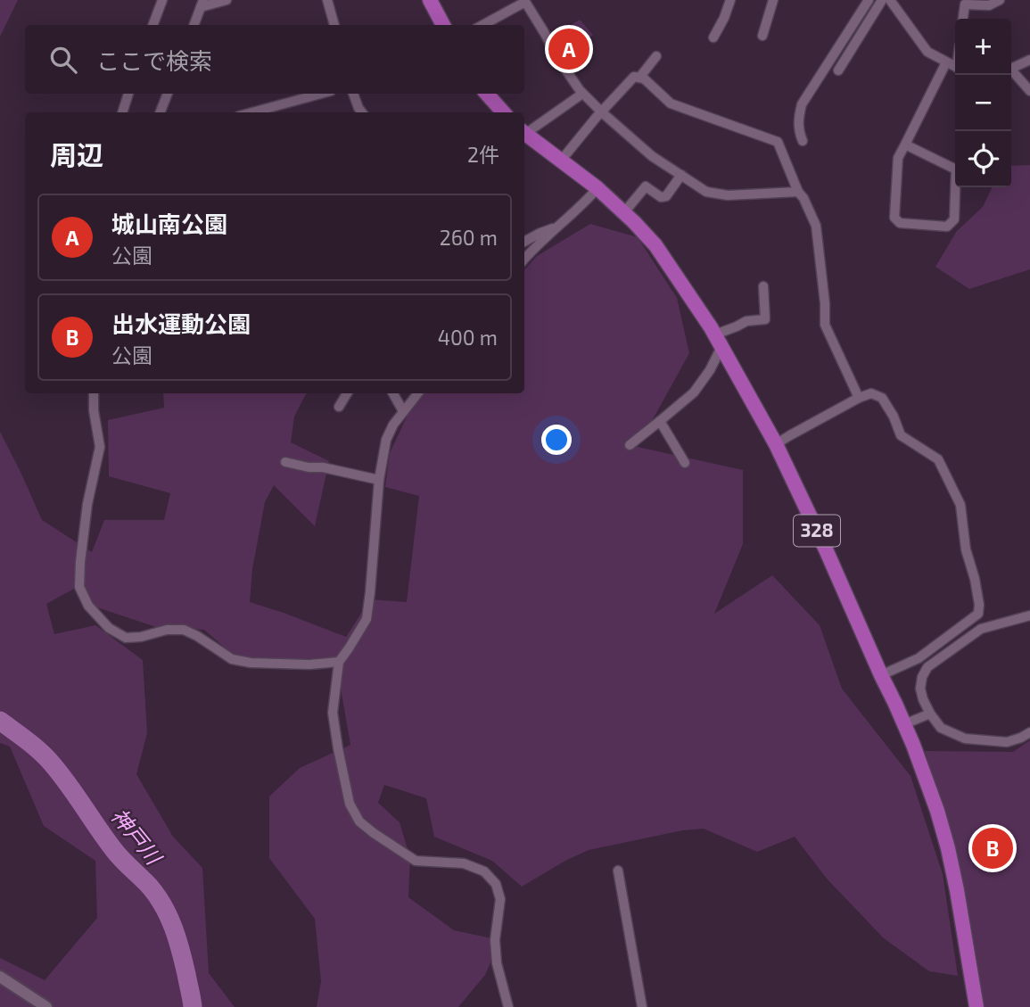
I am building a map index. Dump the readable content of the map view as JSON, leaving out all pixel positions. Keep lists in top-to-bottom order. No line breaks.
{"streets":{"highway":["328"]},"water":["神戸川"],"page":{"map_buttons":["+","−"],"pins":["A","B"],"search":"ここで検索","heading":["周辺","2件"],"list":[{"mark":"A","name":"城山南公園","note":"公園","value":"260 m"},{"mark":"B","name":"出水運動公園","note":"公園","value":"400 m"}]}}
